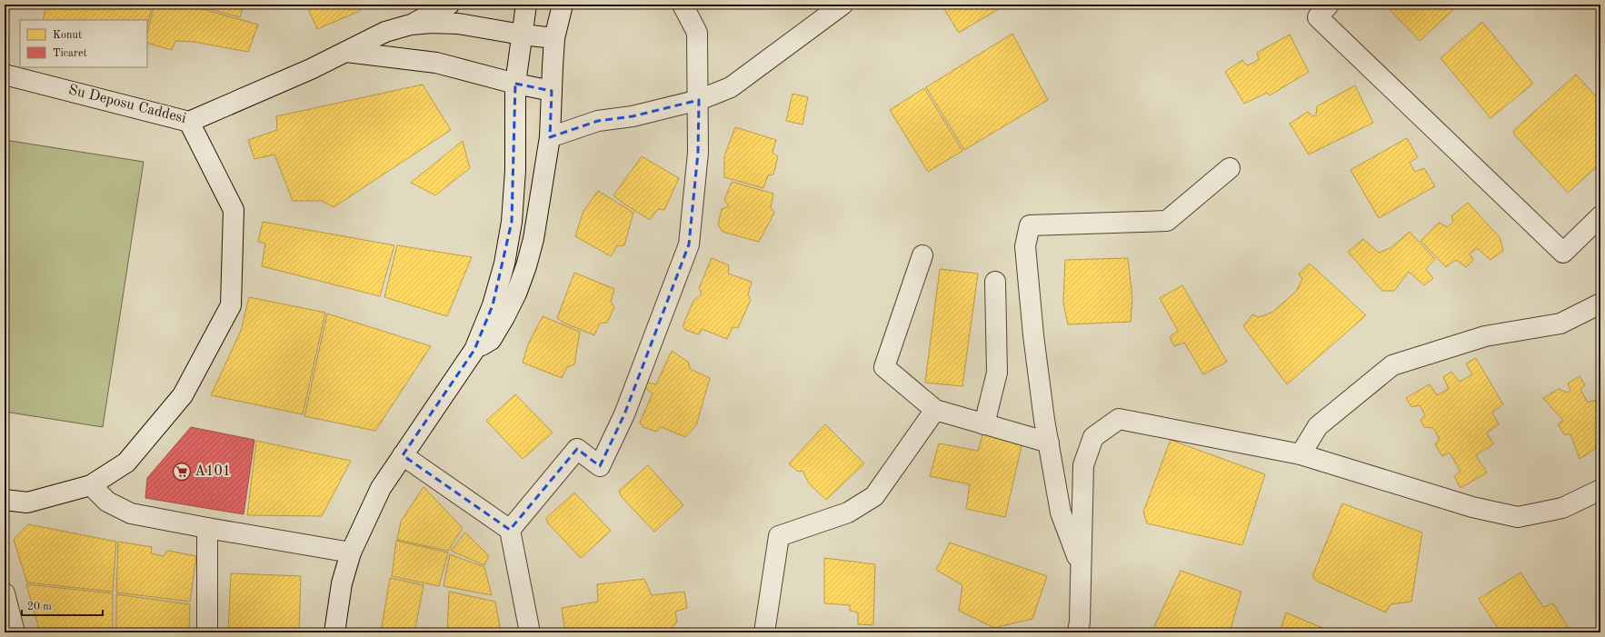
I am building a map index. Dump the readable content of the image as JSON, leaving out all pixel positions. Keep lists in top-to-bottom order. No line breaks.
{"streets":{"street":["Su Deposu Caddesi"]},"places":{"supermarket":["A101"]},"legend":["Konut","Ticaret"],"scale_bar":"20 m"}
